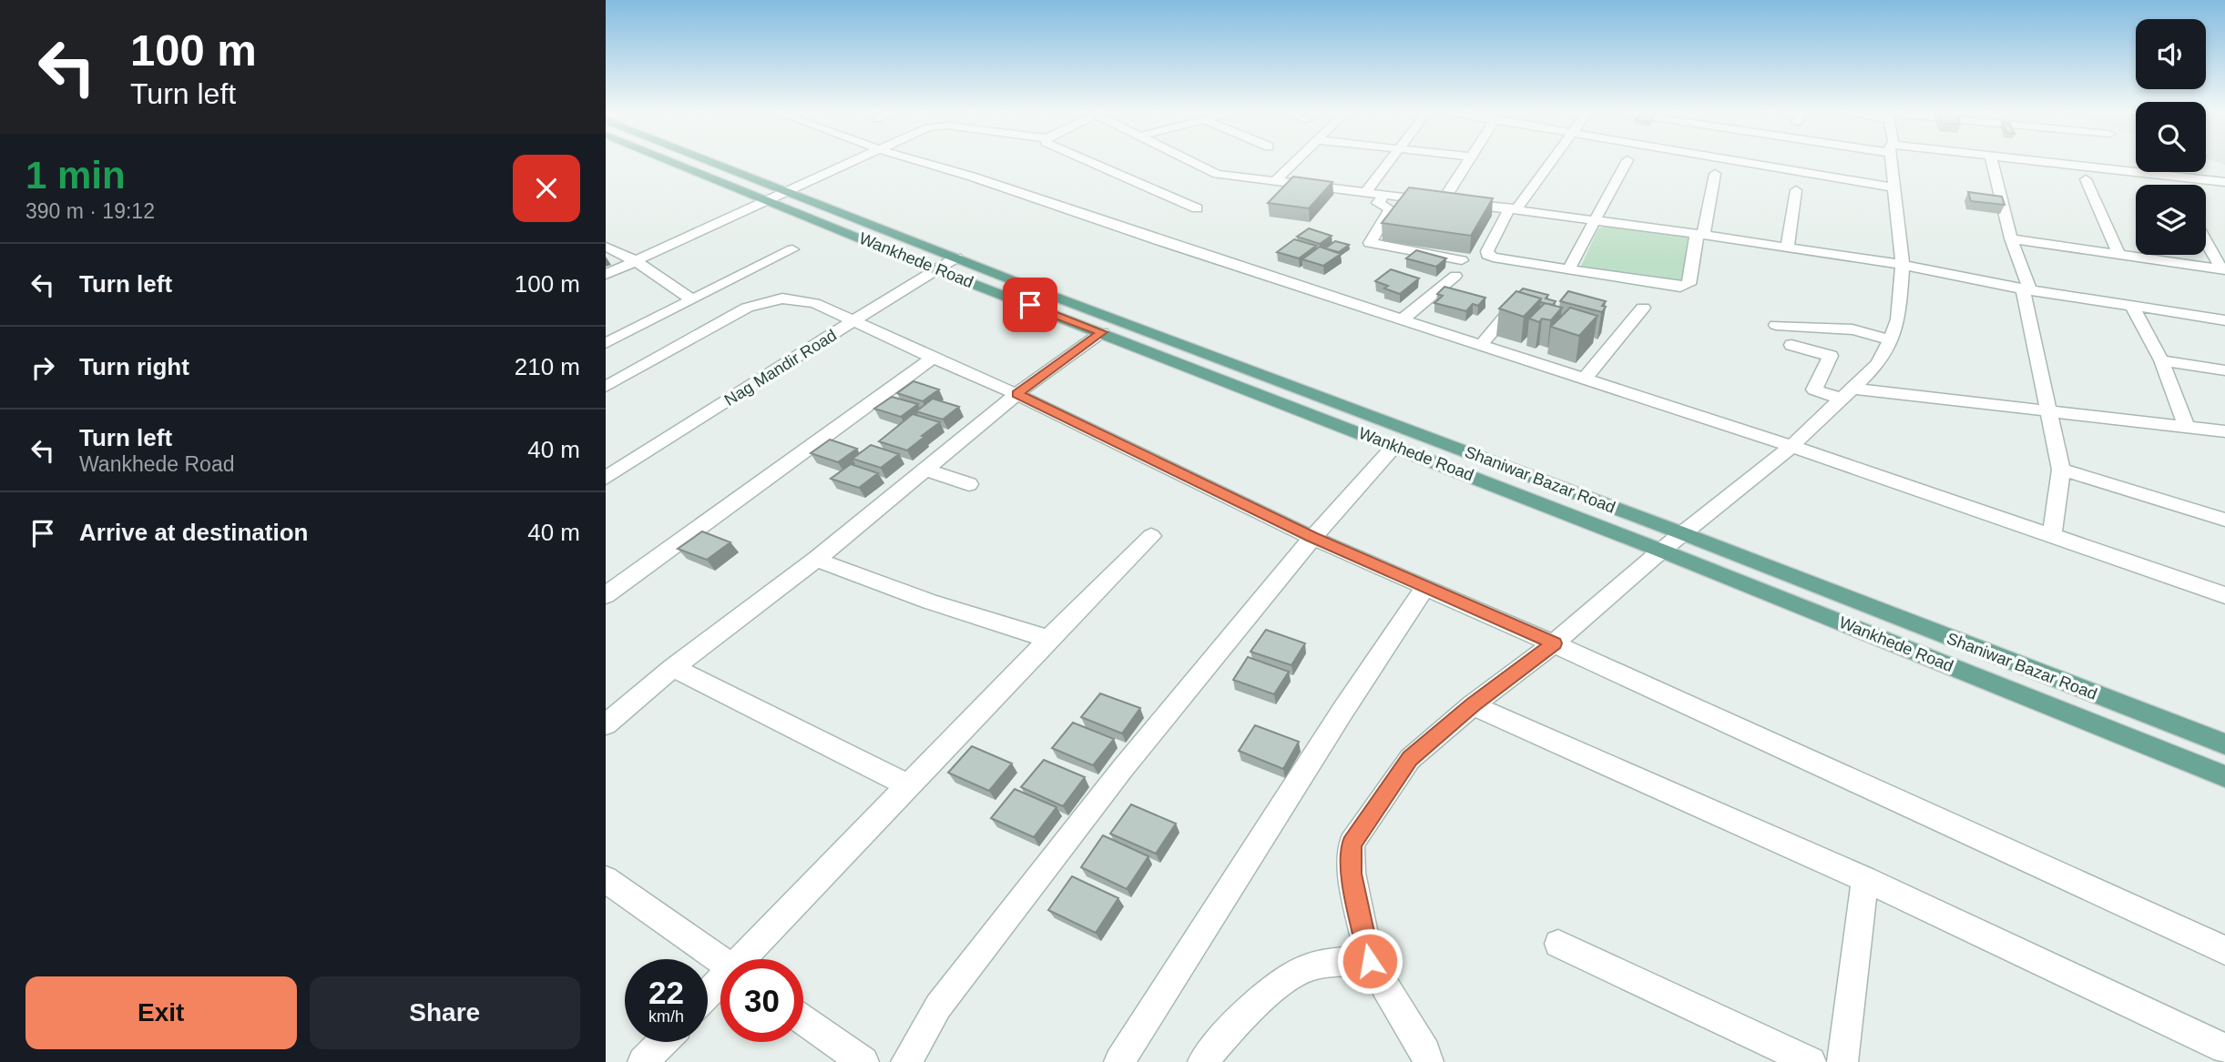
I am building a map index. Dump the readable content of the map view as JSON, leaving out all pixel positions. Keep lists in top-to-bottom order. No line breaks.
{"streets":{"main road":["Wankhede Road","Shaniwar Bazar Road"],"street":["Nag Mandir Road"]},"crossings":[["Wankhede Road","Nag Mandir Road"],["Nag Mandir Road","Shaniwar Bazar Road"]],"page":{"turn":["100 m","Turn left"],"heading":["1 min","390 m · 19:12"],"list":[{"name":"Turn left","value":"100 m"},{"name":"Turn right","value":"210 m"},{"name":"Turn left","note":"Wankhede Road","value":"40 m"},{"name":"Arrive at destination","value":"40 m"}],"speed":"22 km/h","limit":"30","buttons":["Exit","Share"]}}
